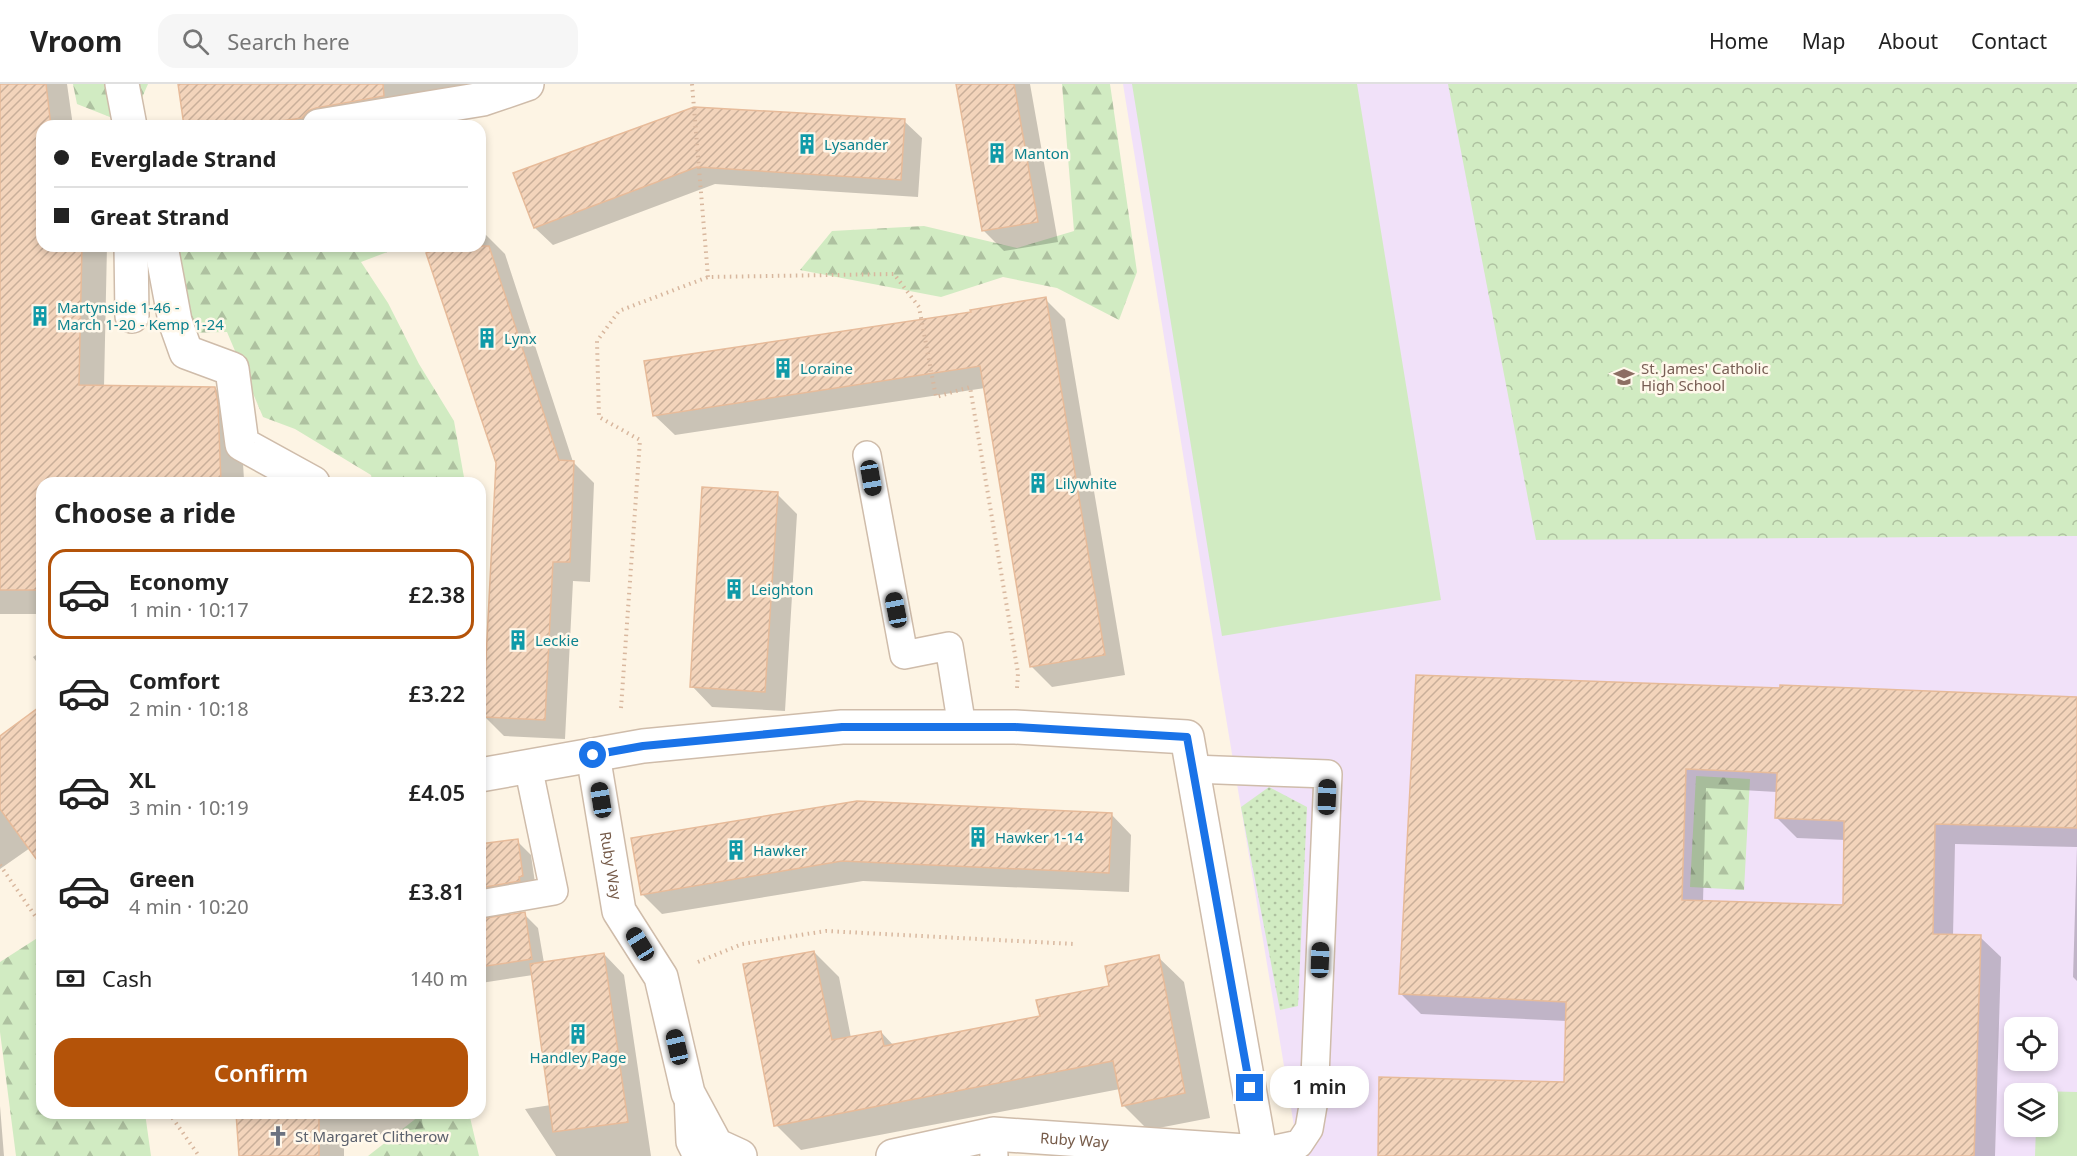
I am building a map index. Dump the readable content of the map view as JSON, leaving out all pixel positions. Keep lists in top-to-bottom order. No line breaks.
{"streets":{"street":["Ruby Way"]},"places":{"building":["Lysander","Manton","Martynside 1-46 - March 1-20 - Kemp 1-24","Lynx","Loraine","Lilywhite","Leighton","Leckie","Hawker 1-14","Hawker","Handley Page"],"school or university":["St. James' Catholic High School"],"church":["St Margaret Clitherow"]},"page":{"header":"Vroom","search":"Search here","nav":["Home","Map","About","Contact"],"banner":["Everglade Strand","Great Strand"],"heading":"Choose a ride","list":[{"name":"Economy","note":"1 min · 10:17","value":"£2.38"},{"name":"Comfort","note":"2 min · 10:18","value":"£3.22"},{"name":"XL","note":"3 min · 10:19","value":"£4.05"},{"name":"Green","note":"4 min · 10:20","value":"£3.81"}],"pay":["Cash","140 m"],"buttons":"Confirm","bubble":"1 min"}}
